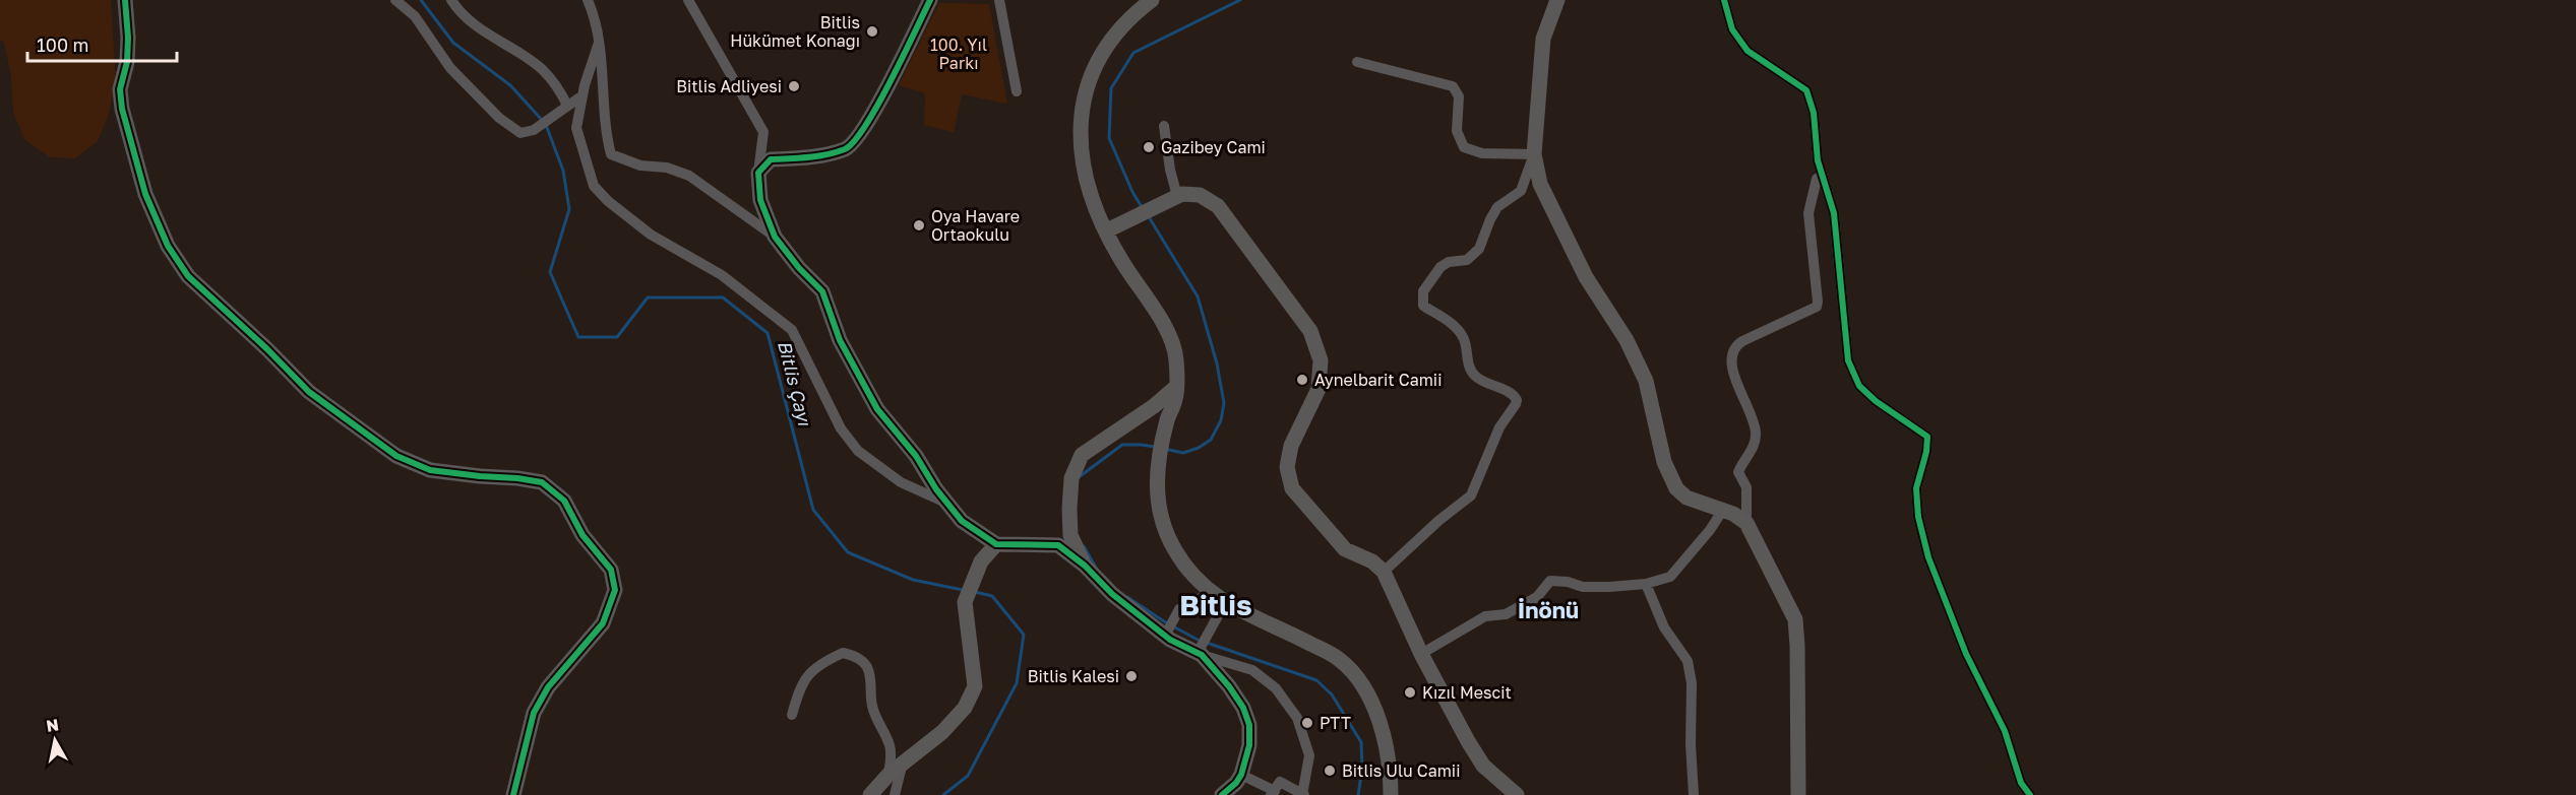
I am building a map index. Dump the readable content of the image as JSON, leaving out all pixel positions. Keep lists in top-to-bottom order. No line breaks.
{"districts":["Bitlis","İnönü"],"water":["Bitlis Çayı"],"parks":["100. Yıl Parkı"],"places":["Bitlis Hükümet Konağı","Bitlis Adliyesi","Gazibey Cami","Oya Havare Ortaokulu","Aynelbarit Camii","Bitlis Kalesi","Kızıl Mescit","PTT","Bitlis Ulu Camii"],"scale_bar":"100 m","north":"top"}
